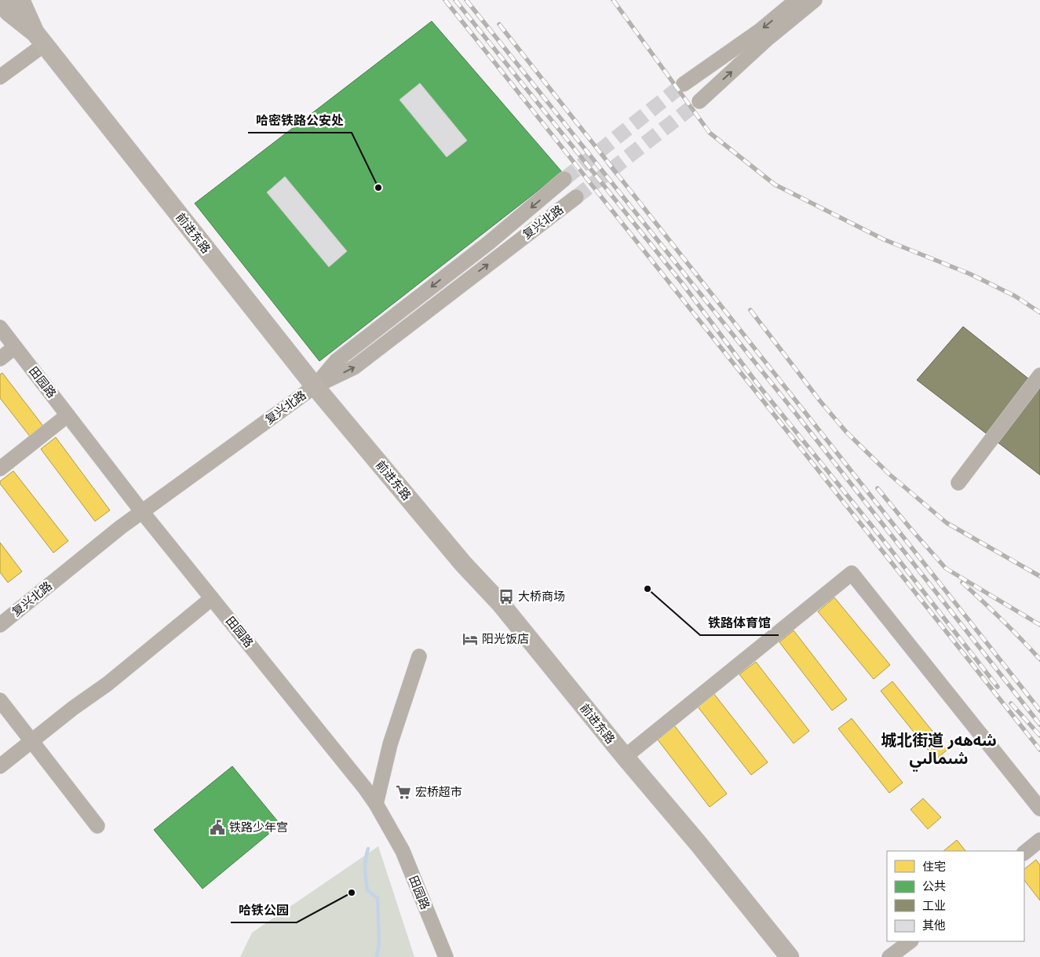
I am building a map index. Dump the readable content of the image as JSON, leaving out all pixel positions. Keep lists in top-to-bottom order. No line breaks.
{"streets":{"main road":["前进东路"],"street":["复兴北路","田园路"]},"crossings":[["复兴北路","前进东路"],["复兴北路","田园路"]],"districts":["城北街道 شەھەر شىمالىي"],"places":{"other":["哈密铁路公安处","铁路体育馆","哈铁公园"],"bus stop":["大桥商场"],"hotel":["阳光饭店"],"supermarket":["宏桥超市"],"public building":["铁路少年宫"]},"legend":["住宅","公共","工业","其他"]}
